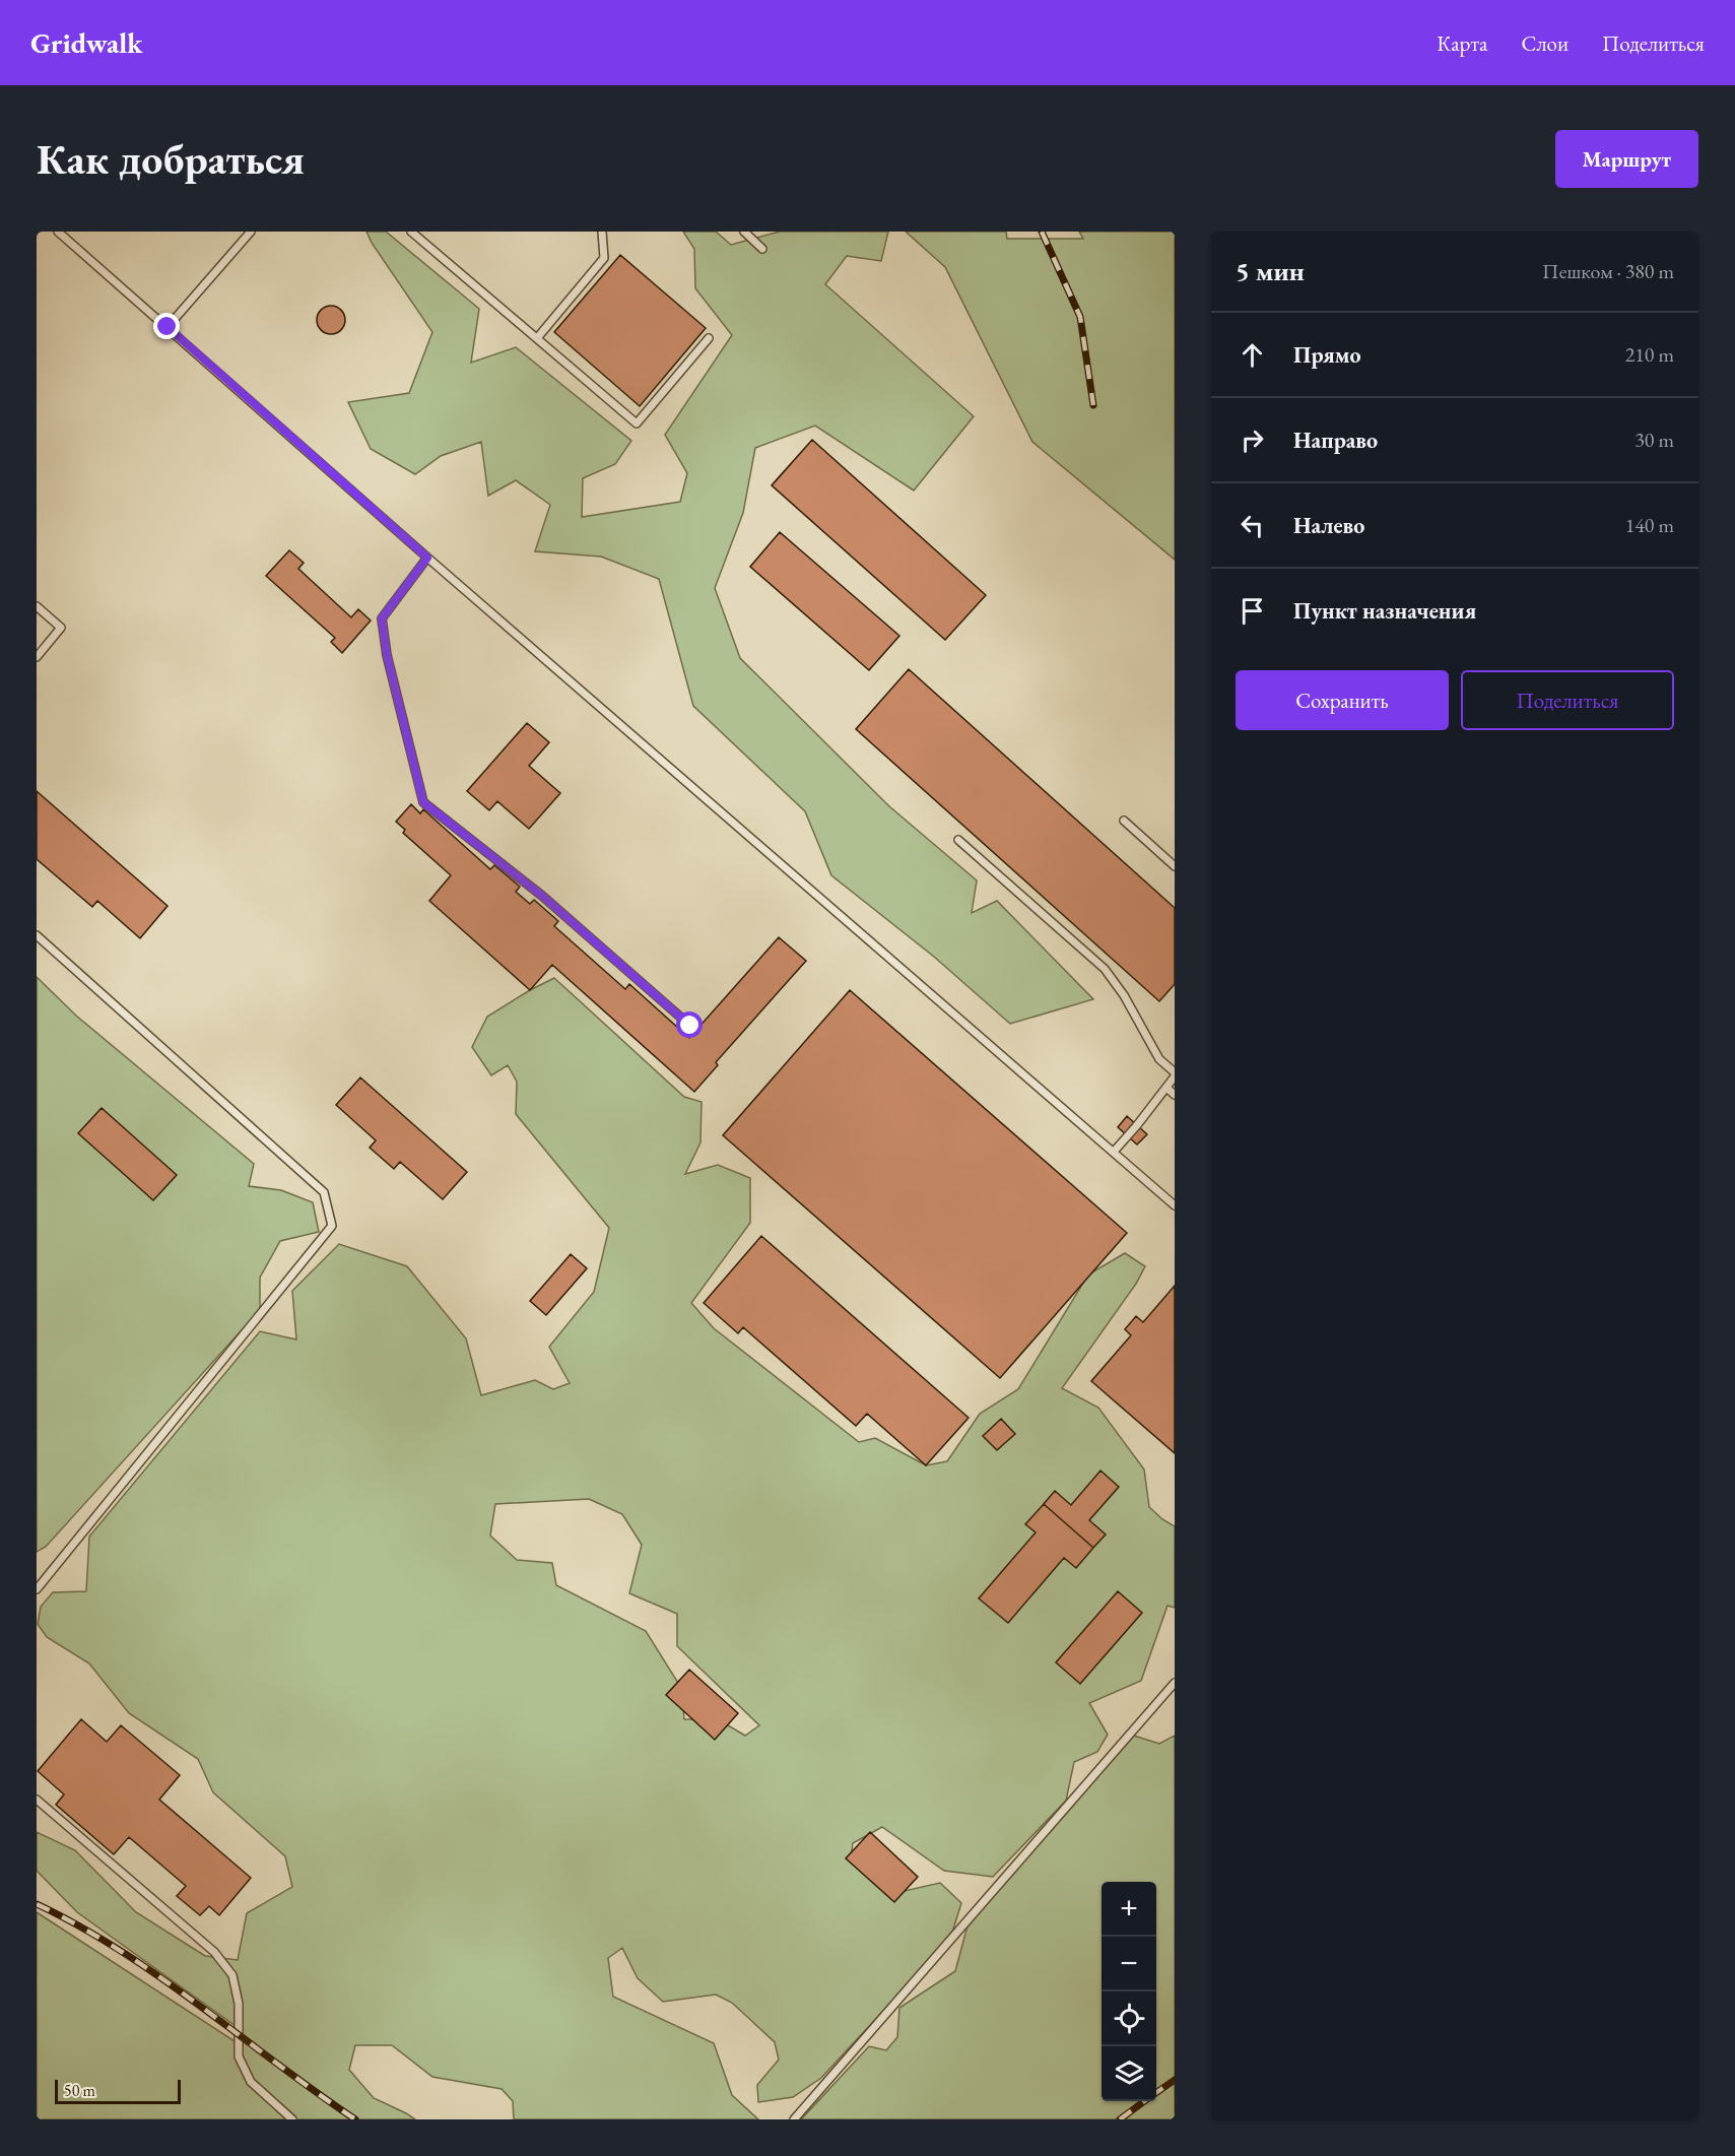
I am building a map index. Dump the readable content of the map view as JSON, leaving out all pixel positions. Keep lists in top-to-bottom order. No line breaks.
{"scale_bar":"50 m","page":{"header":"Gridwalk","nav":["Карта","Слои","Поделиться"],"buttons":["Маршрут",["Сохранить","Поделиться"]],"title":"Как добраться","heading":["5 мин","Пешком · 380 m"],"list":[["Прямо","210 m"],["Направо","30 m"],["Налево","140 m"],"Пункт назначения"],"map_buttons":["+","−"],"scale":"50 m"}}
